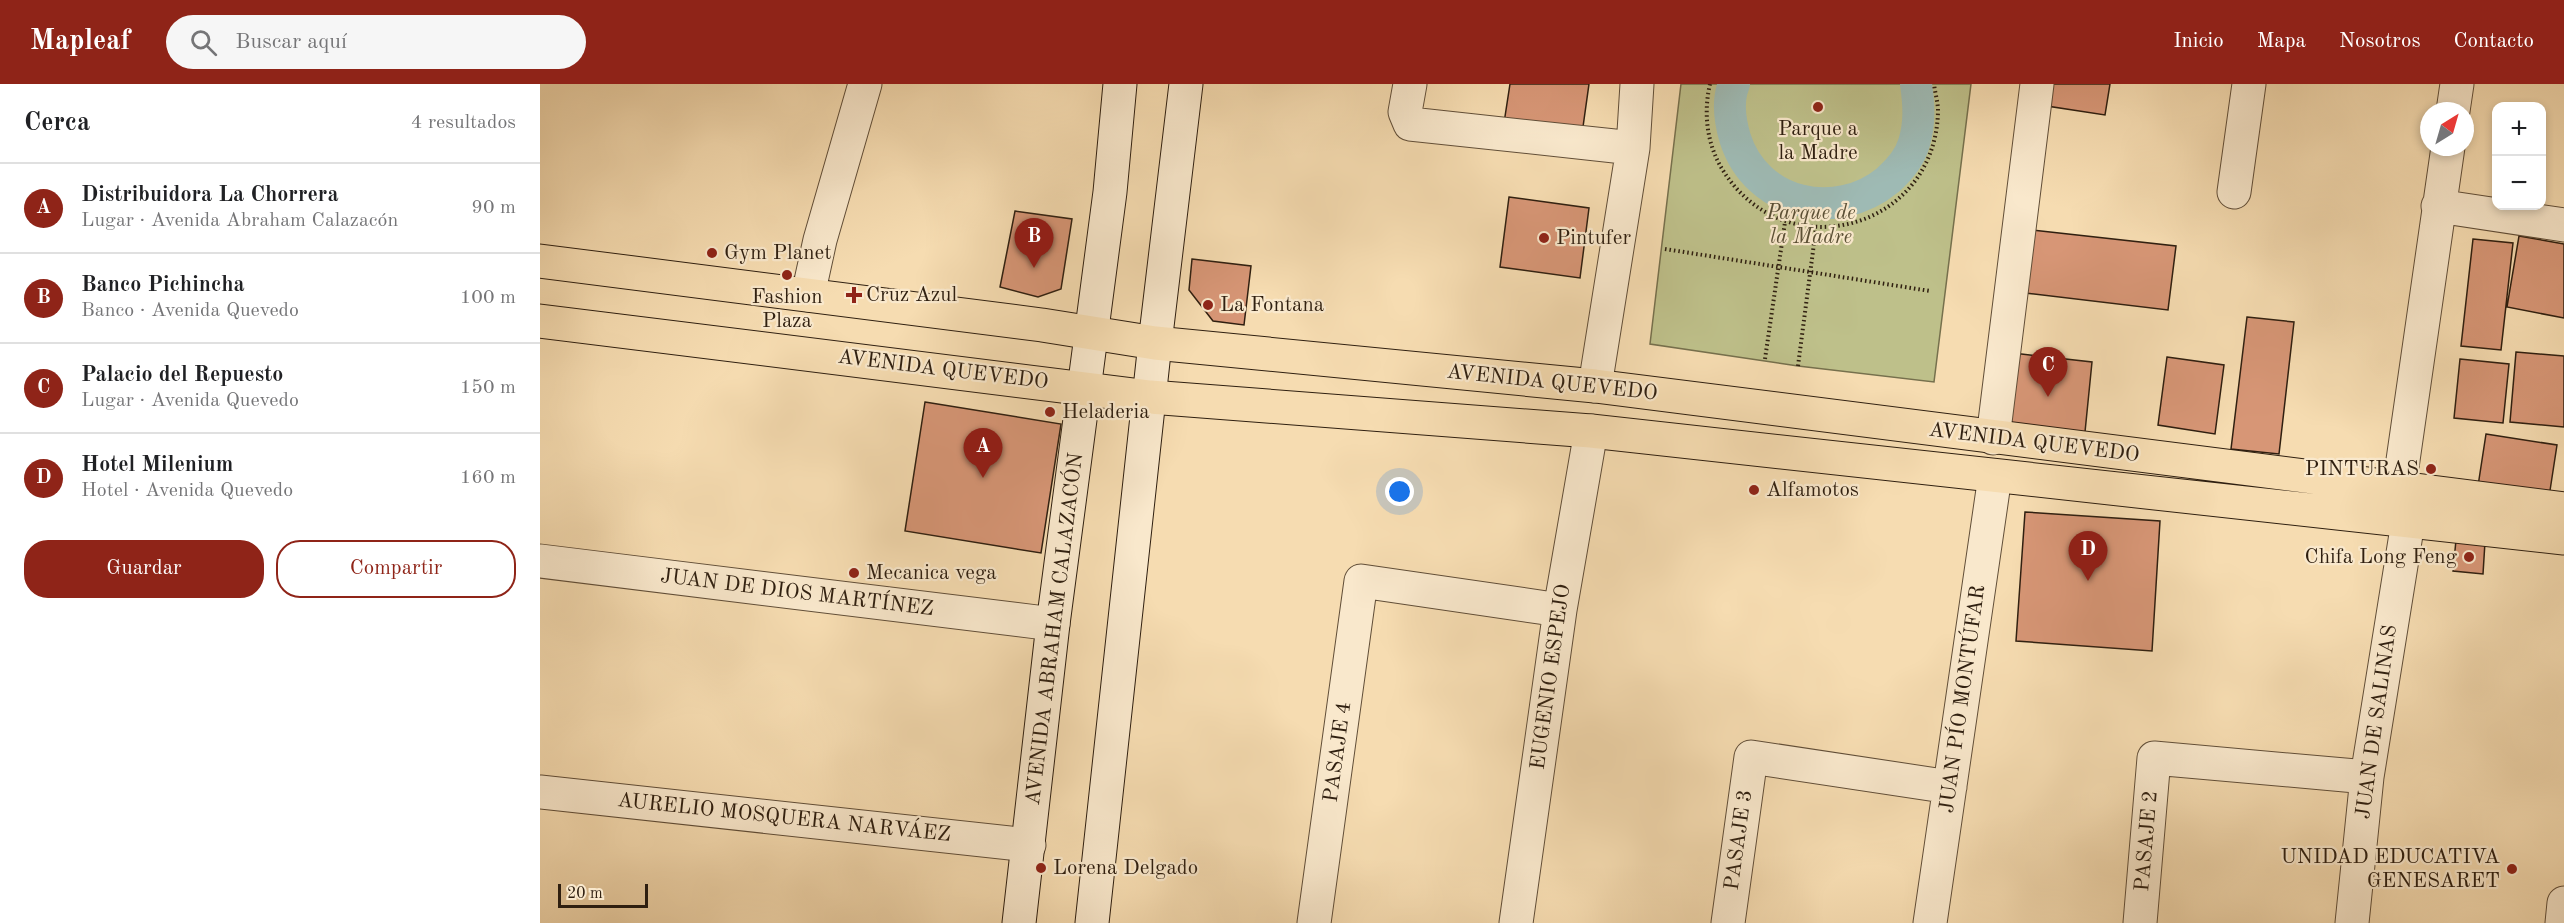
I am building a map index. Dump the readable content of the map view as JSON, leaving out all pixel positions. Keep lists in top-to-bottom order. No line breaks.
{"streets":{"main road":["AVENIDA QUEVEDO"],"street":["JUAN DE DIOS MARTÍNEZ","AVENIDA ABRAHAM CALAZACÓN","EUGENIO ESPEJO","JUAN PÍO MONTÚFAR","JUAN DE SALINAS","PASAJE 4","AURELIO MOSQUERA NARVÁEZ","PASAJE 3","PASAJE 2"]},"crossings":[["AVENIDA QUEVEDO","AVENIDA ABRAHAM CALAZACÓN"],["AVENIDA QUEVEDO","EUGENIO ESPEJO"],["AVENIDA QUEVEDO","JUAN PÍO MONTÚFAR"],["AVENIDA QUEVEDO","JUAN DE SALINAS"],["JUAN DE DIOS MARTÍNEZ","AVENIDA ABRAHAM CALAZACÓN"],["AVENIDA ABRAHAM CALAZACÓN","AURELIO MOSQUERA NARVÁEZ"],["EUGENIO ESPEJO","PASAJE 4"],["JUAN PÍO MONTÚFAR","PASAJE 3"],["JUAN DE SALINAS","PASAJE 2"]],"parks":["Parque de la Madre"],"places":{"other":["Parque a la Madre","Pintufer","Gym Planet","Fashion Plaza","La Fontana","Heladeria","PINTURAS","Alfamotos","Chifa Long Feng","Mecanica vega","Lorena Delgado","UNIDAD EDUCATIVA GENESARET"],"health":["Cruz Azul"]},"scale_bar":"20 m","north":"top right","page":{"header":"Mapleaf","search":"Buscar aquí","nav":["Inicio","Mapa","Nosotros","Contacto"],"heading":["Cerca","4 resultados"],"map_buttons":["+","−"],"list":[{"mark":"A","name":"Distribuidora La Chorrera","note":"Lugar · Avenida Abraham Calazacón","value":"90 m"},{"mark":"B","name":"Banco Pichincha","note":"Banco · Avenida Quevedo","value":"100 m"},{"mark":"C","name":"Palacio del Repuesto","note":"Lugar · Avenida Quevedo","value":"150 m"},{"mark":"D","name":"Hotel Milenium","note":"Hotel · Avenida Quevedo","value":"160 m"}],"pins":["B","C","A","D"],"buttons":["Guardar","Compartir"],"scale":"20 m"}}
